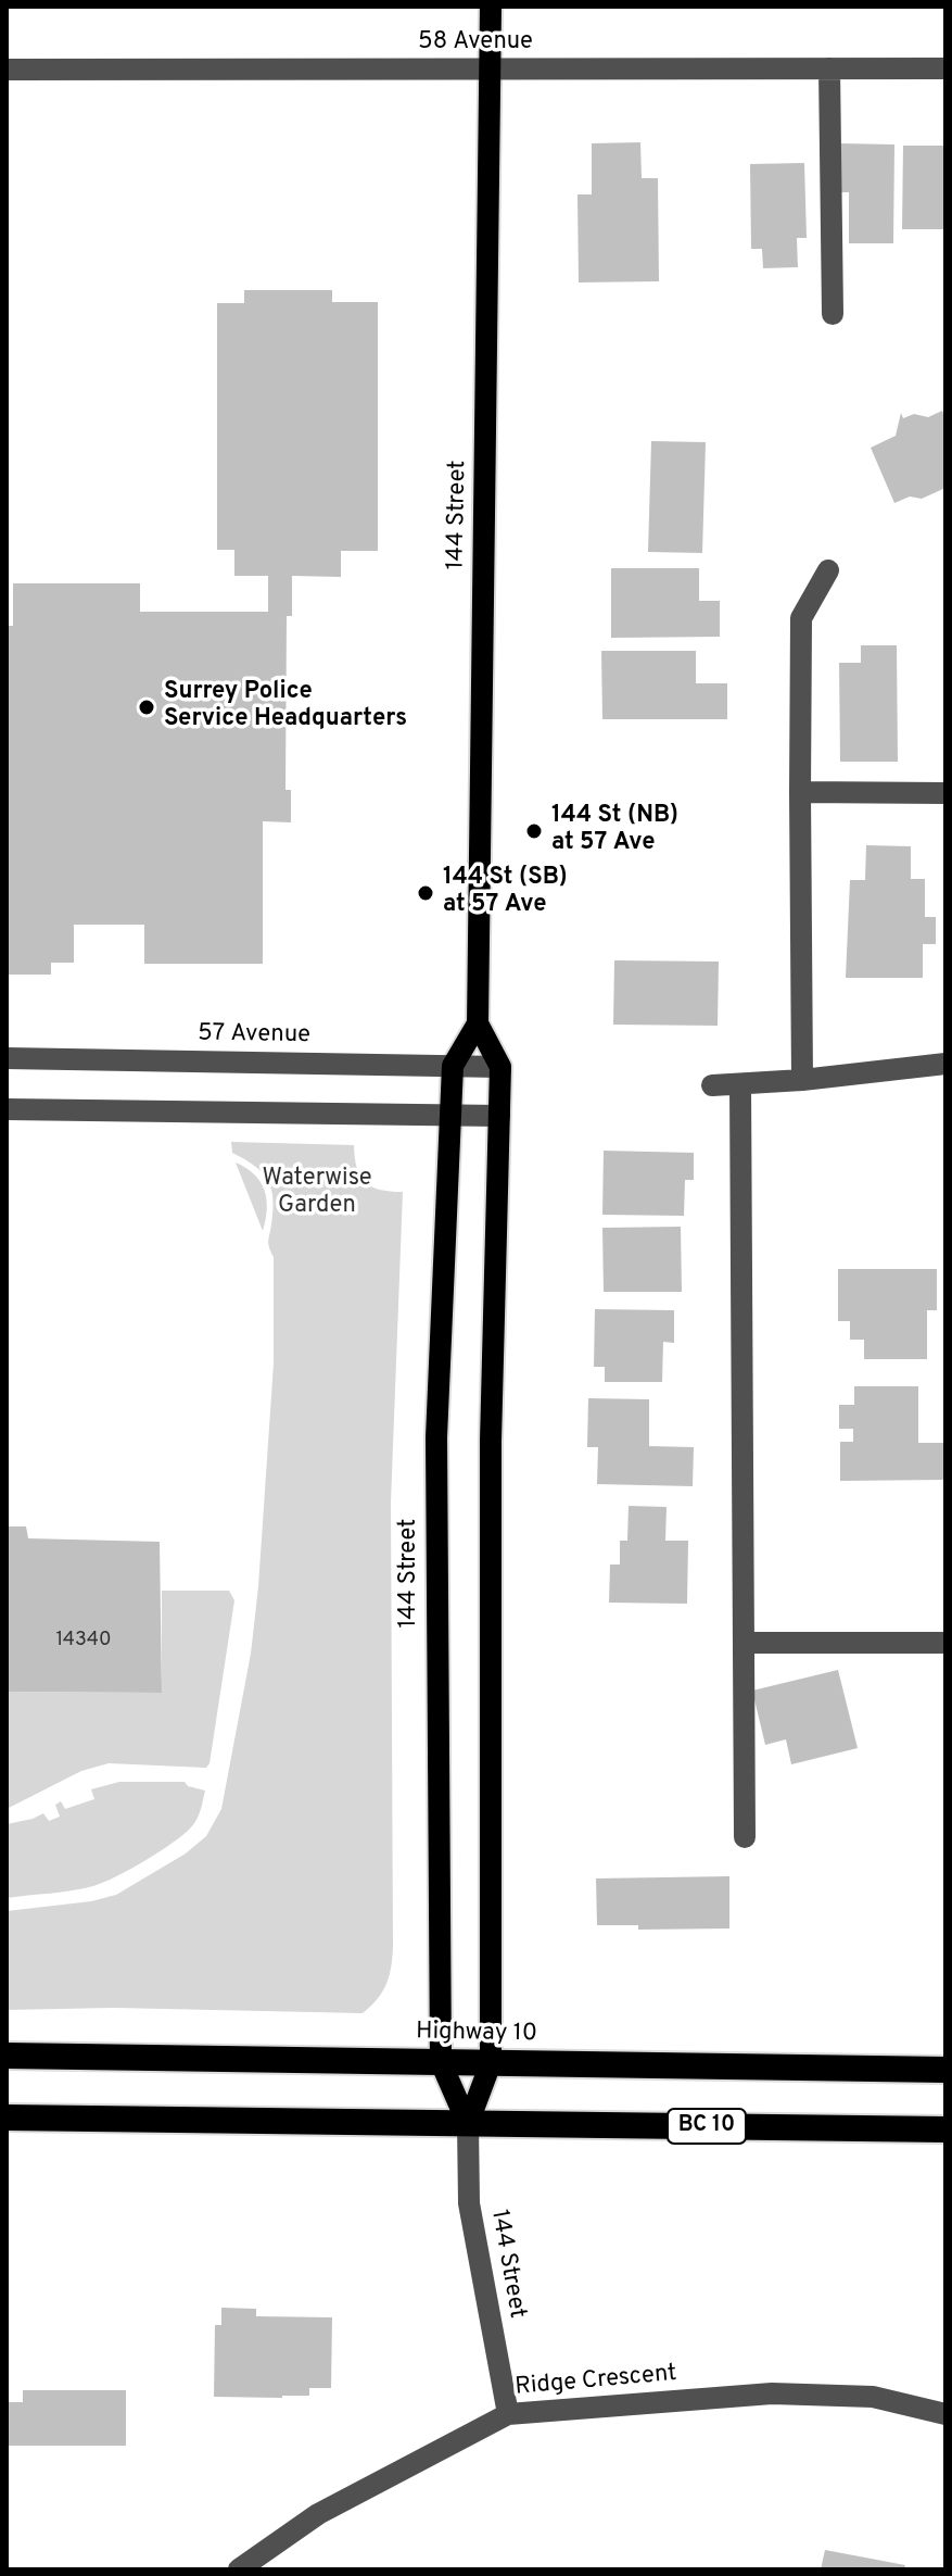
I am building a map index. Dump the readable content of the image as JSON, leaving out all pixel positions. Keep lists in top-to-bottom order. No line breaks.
{"streets":{"highway":["Highway 10","BC 10"],"main road":["144 Street"],"street":["58 Avenue","57 Avenue","Ridge Crescent"]},"crossings":[["58 Avenue","144 Street"],["144 Street","57 Avenue"],["144 Street","Highway 10"],["144 Street","BC 10"],["144 Street","Ridge Crescent"]],"parks":["Waterwise Garden"],"places":["Surrey Police Service Headquarters","144 St (NB) at 57 Ave","144 St (SB) at 57 Ave"],"house_numbers":["14340"]}
